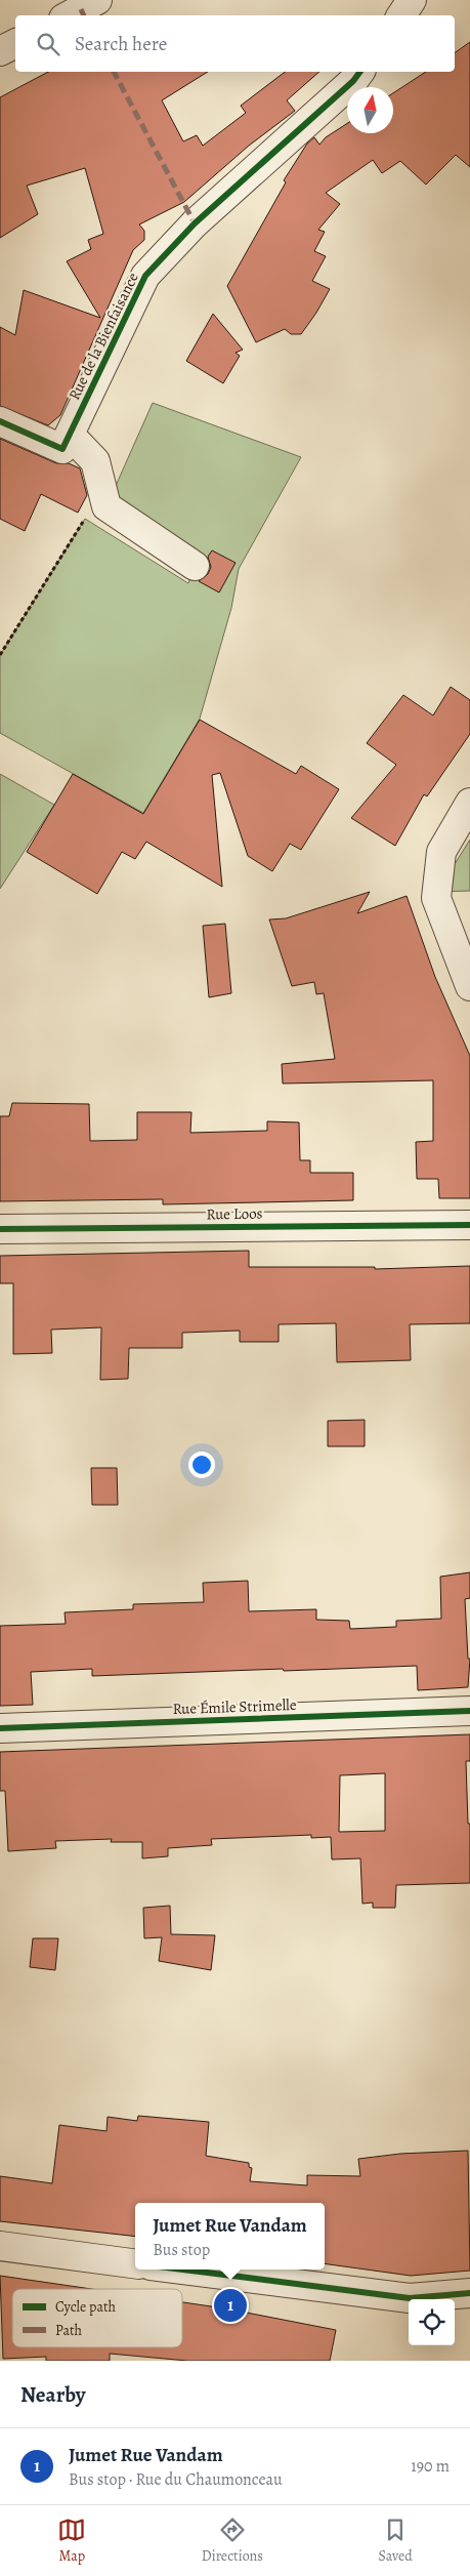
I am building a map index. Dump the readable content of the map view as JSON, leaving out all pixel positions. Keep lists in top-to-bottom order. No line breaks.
{"streets":{"street":["Rue de la Bienfaisance","Rue Loos","Rue Émile Strimelle"]},"legend":["Cycle path","Path"],"north":"top","page":{"search":"Search here","popup":["Jumet Rue Vandam","Bus stop"],"pins":"1","heading":"Nearby","list":[{"mark":"1","name":"Jumet Rue Vandam","note":"Bus stop · Rue du Chaumonceau","value":"190 m"}],"nav":["Map","Directions","Saved"]}}
